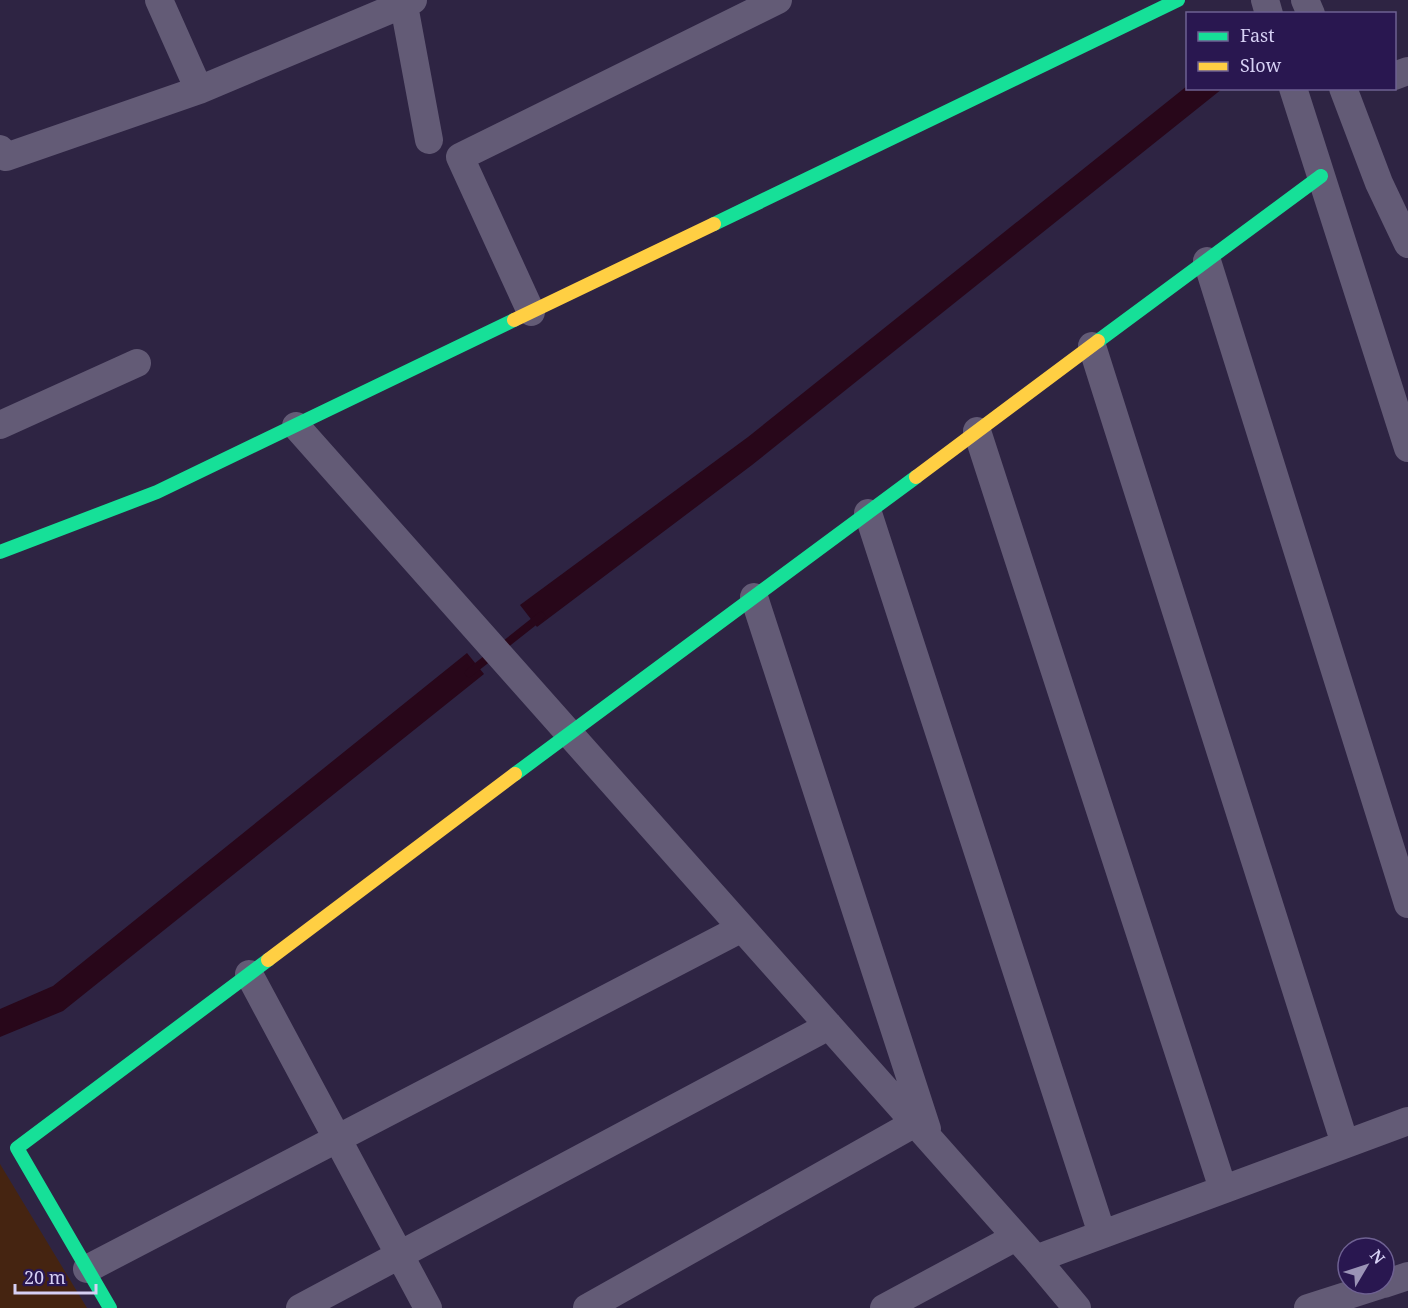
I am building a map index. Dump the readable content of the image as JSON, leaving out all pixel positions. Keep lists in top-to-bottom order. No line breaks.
{"legend":["Fast","Slow"],"scale_bar":"20 m","north":"top right"}
